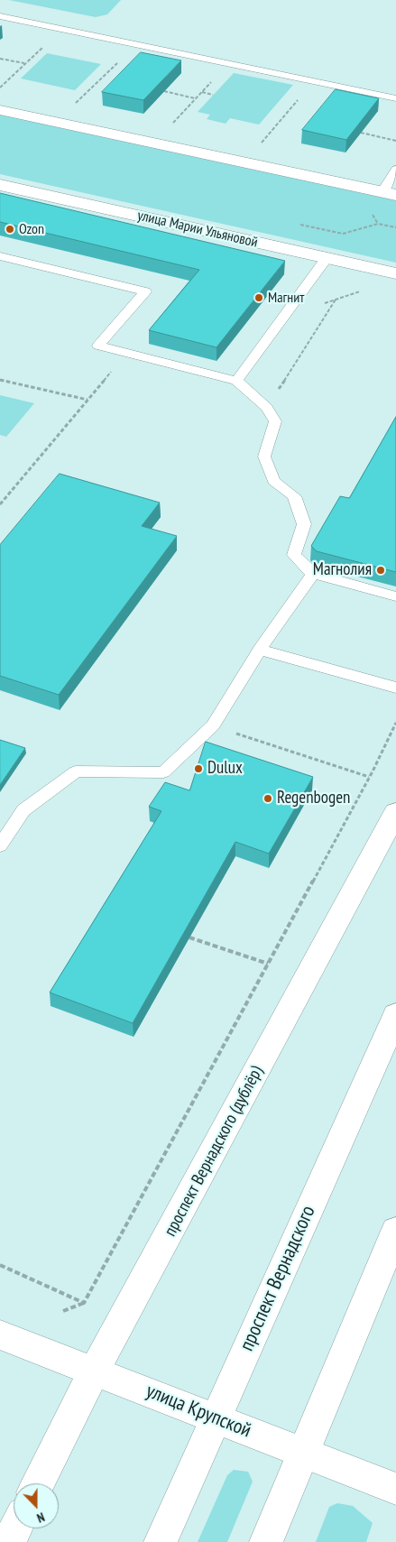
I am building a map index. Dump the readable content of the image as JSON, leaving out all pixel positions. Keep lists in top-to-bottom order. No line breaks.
{"streets":{"street":["улица Марии Ульяновой","проспект Вернадского (дублёр)","проспект Вернадского","улица Крупской"]},"crossings":[["проспект Вернадского (дублёр)","улица Крупской"],["проспект Вернадского","улица Крупской"]],"places":["Ozon","Магнит","Магнолия","Dulux","Regenbogen"],"north":"bottom"}
